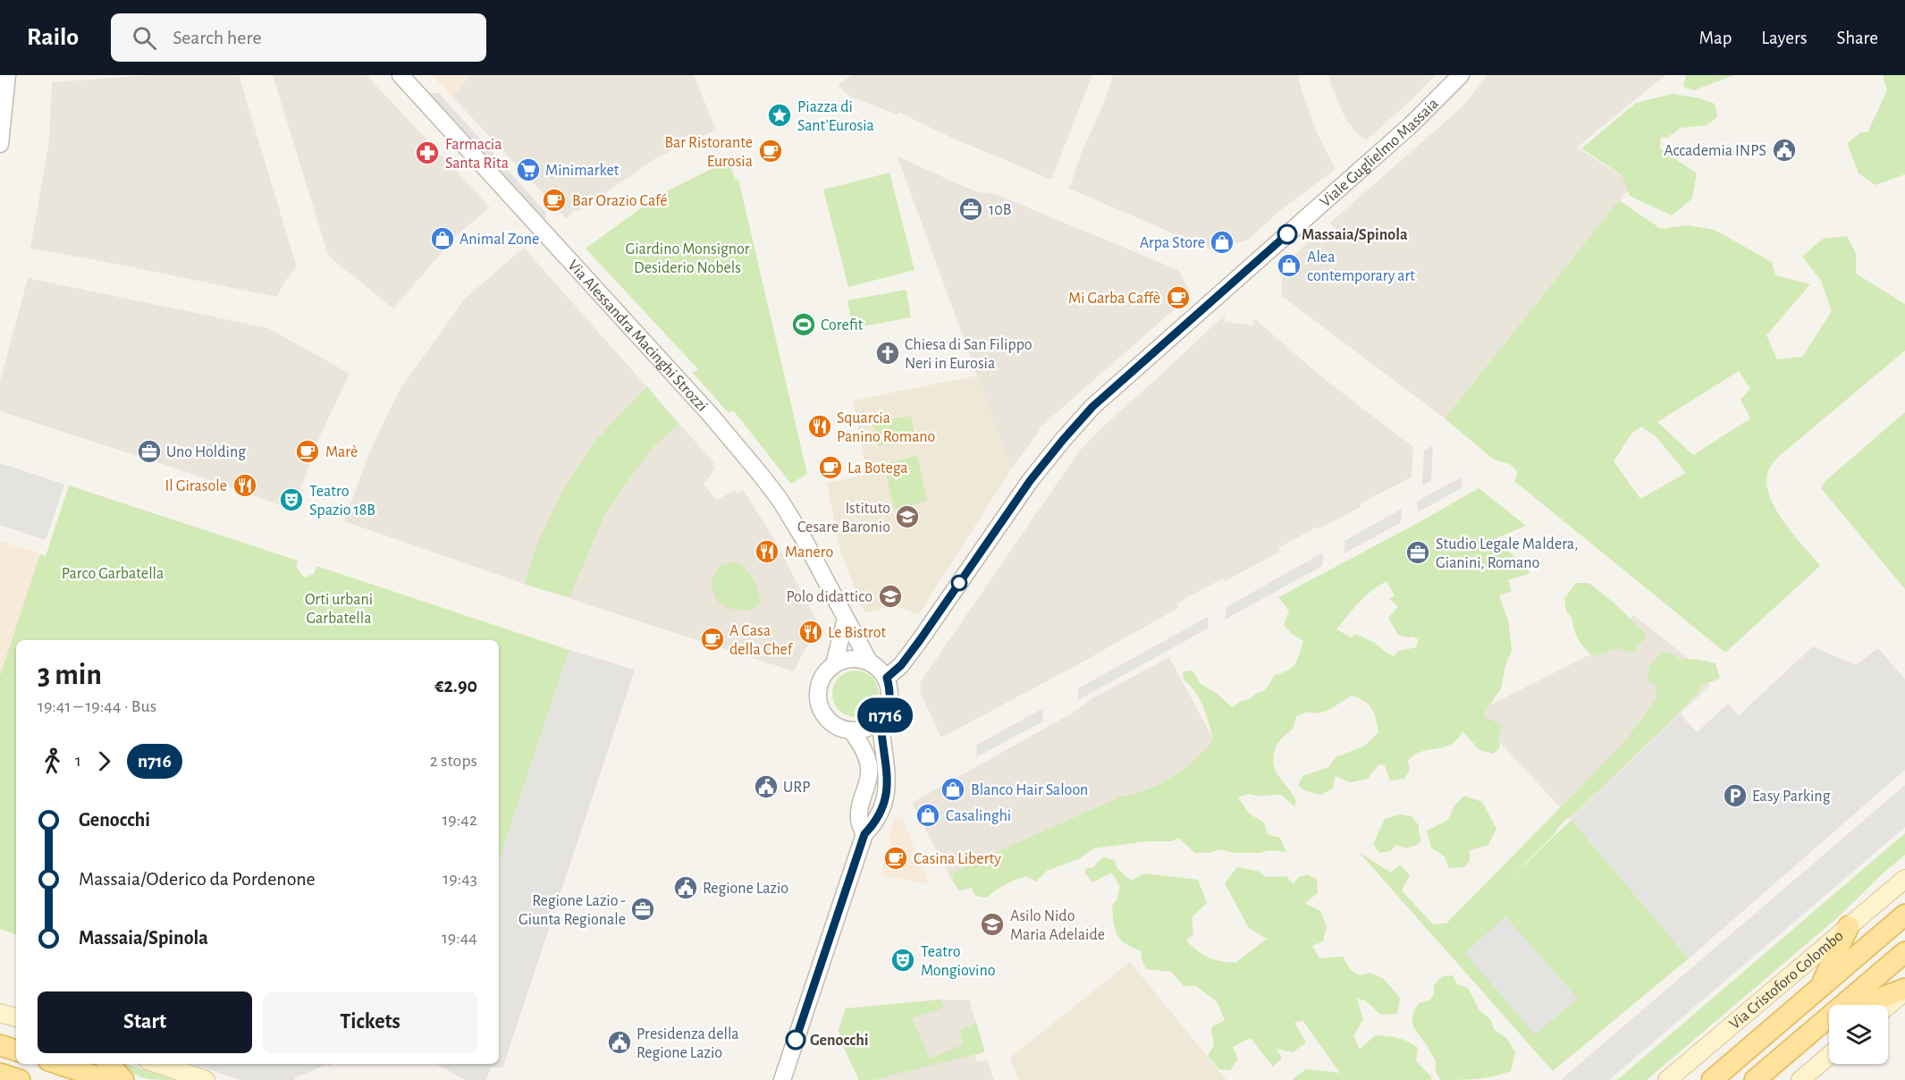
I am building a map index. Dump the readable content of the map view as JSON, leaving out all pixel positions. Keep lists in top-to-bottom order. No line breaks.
{"streets":{"main road":["Via Cristoforo Colombo"],"street":["Viale Guglielmo Massaia","Via Alessandra Macinghi Strozzi"]},"crossings":[["Viale Guglielmo Massaia","Via Alessandra Macinghi Strozzi"]],"parks":["Giardino Monsignor Desiderio Nobels","Parco Garbatella","Orti urbani Garbatella"],"places":{"place":["Piazza di Sant'Eurosia"],"public building":["Accademia INPS","URP","Regione Lazio","Presidenza della Regione Lazio"],"cafe":["Bar Ristorante Eurosia","Bar Orazio Café","Mi Garba Caffè","Marè","La Botega","A Casa della Chef","Casina Liberty"],"pharmacy":["Farmacia Santa Rita"],"supermarket":["Minimarket"],"office":["10B","Uno Holding","Studio Legale Maldera, Gianini, Romano","Regione Lazio - Giunta Regionale"],"other":["Massaia/Spinola","Genocchi"],"shop":["Animal Zone","Arpa Store","Alea contemporary art","Blanco Hair Saloon","Casalinghi"],"sports":["Corefit"],"church":["Chiesa di San Filippo Neri in Eurosia"],"restaurant":["Squarcia Panino Romano","Il Girasole","Manero","Le Bistrot"],"theatre":["Teatro Spazio 18B","Teatro Mongiovino"],"school or university":["Istituto Cesare Baronio","Polo didattico","Asilo Nido Maria Adelaide"],"parking":["Easy Parking"]},"lines":["bus line n716"],"page":{"header":"Railo","search":"Search here","nav":["Map","Layers","Share"],"on_map":"n716","heading":["3 min","19:41 – 19:44 · Bus","€2.90"],"legs":["1","n716","2 stops"],"list":[{"name":"Genocchi","value":"19:42"},{"name":"Massaia/Oderico da Pordenone","value":"19:43"},{"name":"Massaia/Spinola","value":"19:44"}],"buttons":["Start","Tickets"]}}
